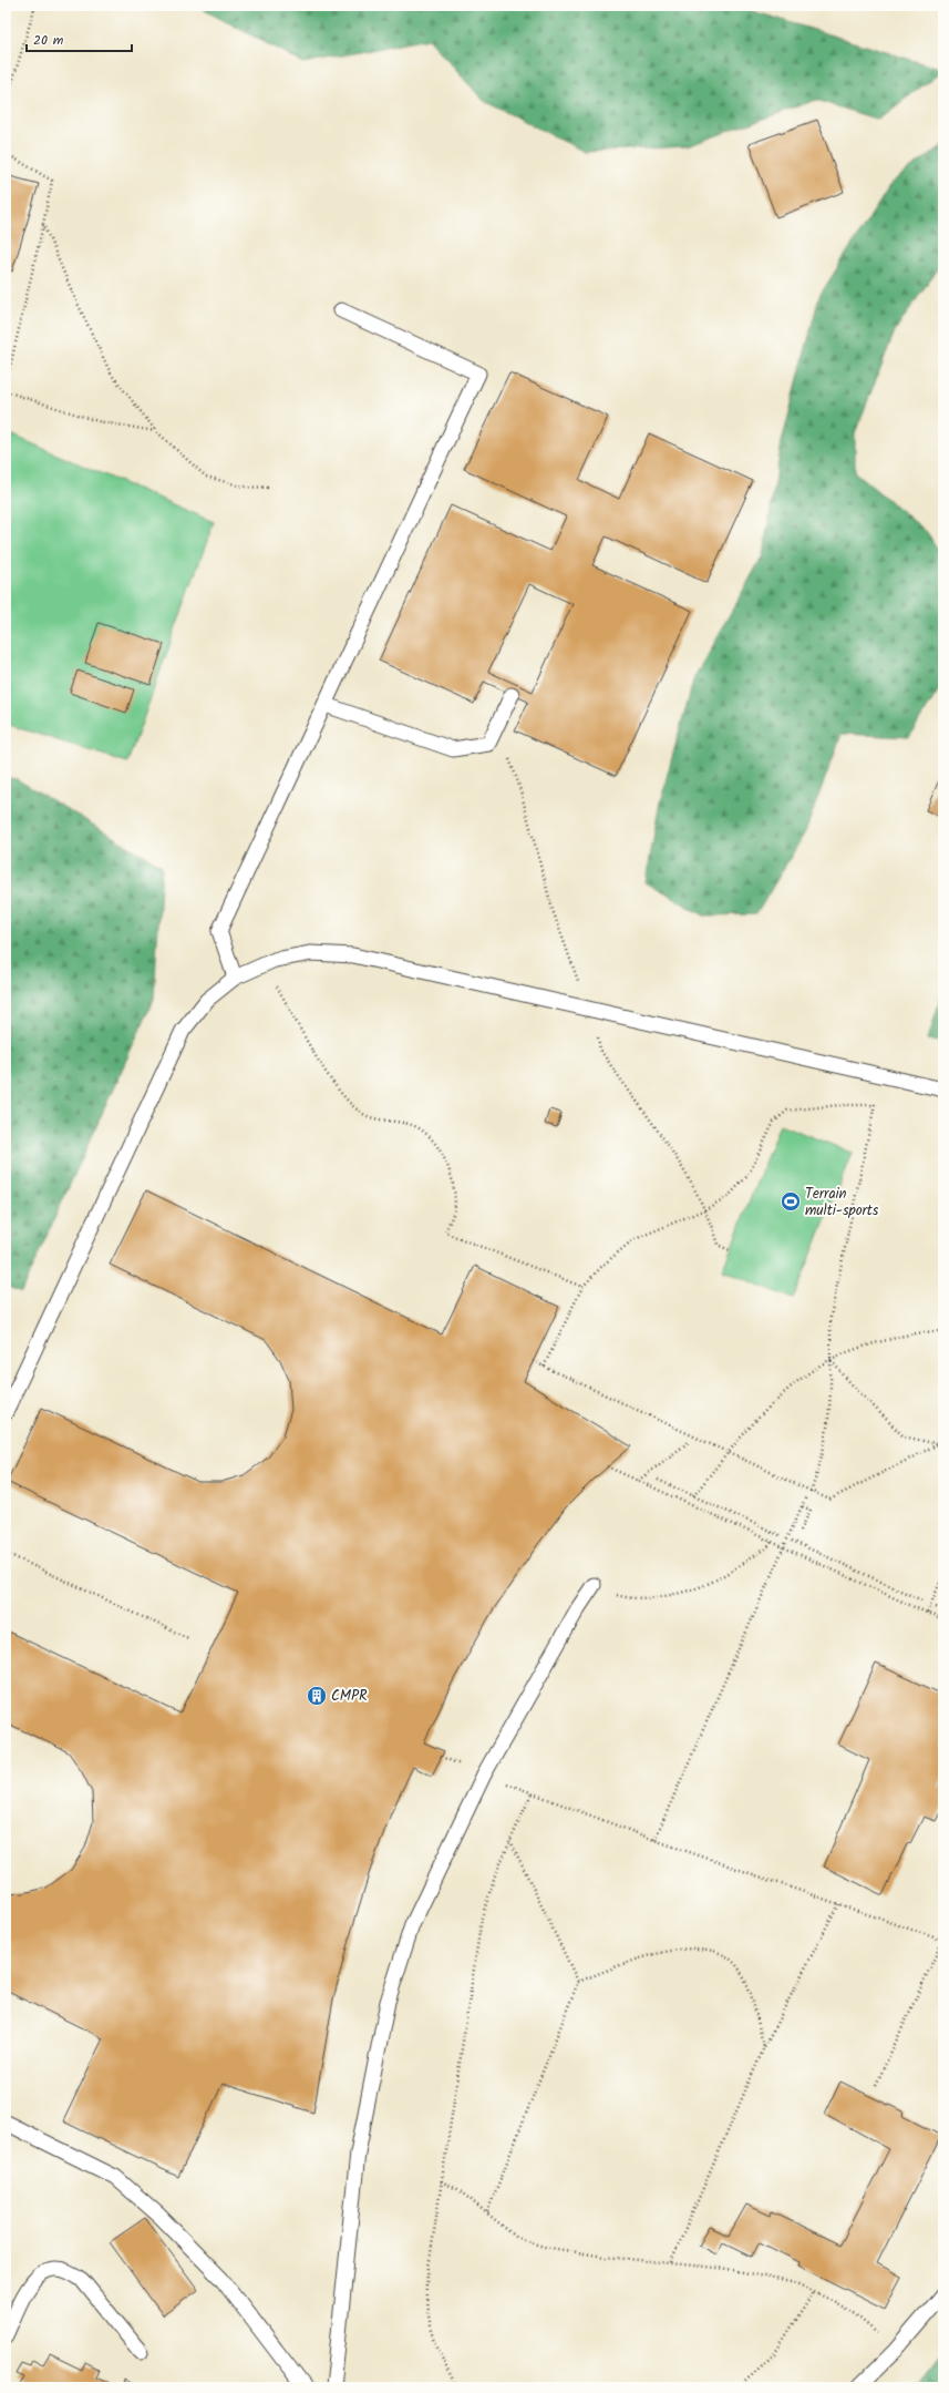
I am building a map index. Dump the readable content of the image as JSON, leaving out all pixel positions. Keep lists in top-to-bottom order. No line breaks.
{"places":{"sports":["Terrain multi-sports"],"building":["CMPR"]},"scale_bar":"20 m"}
